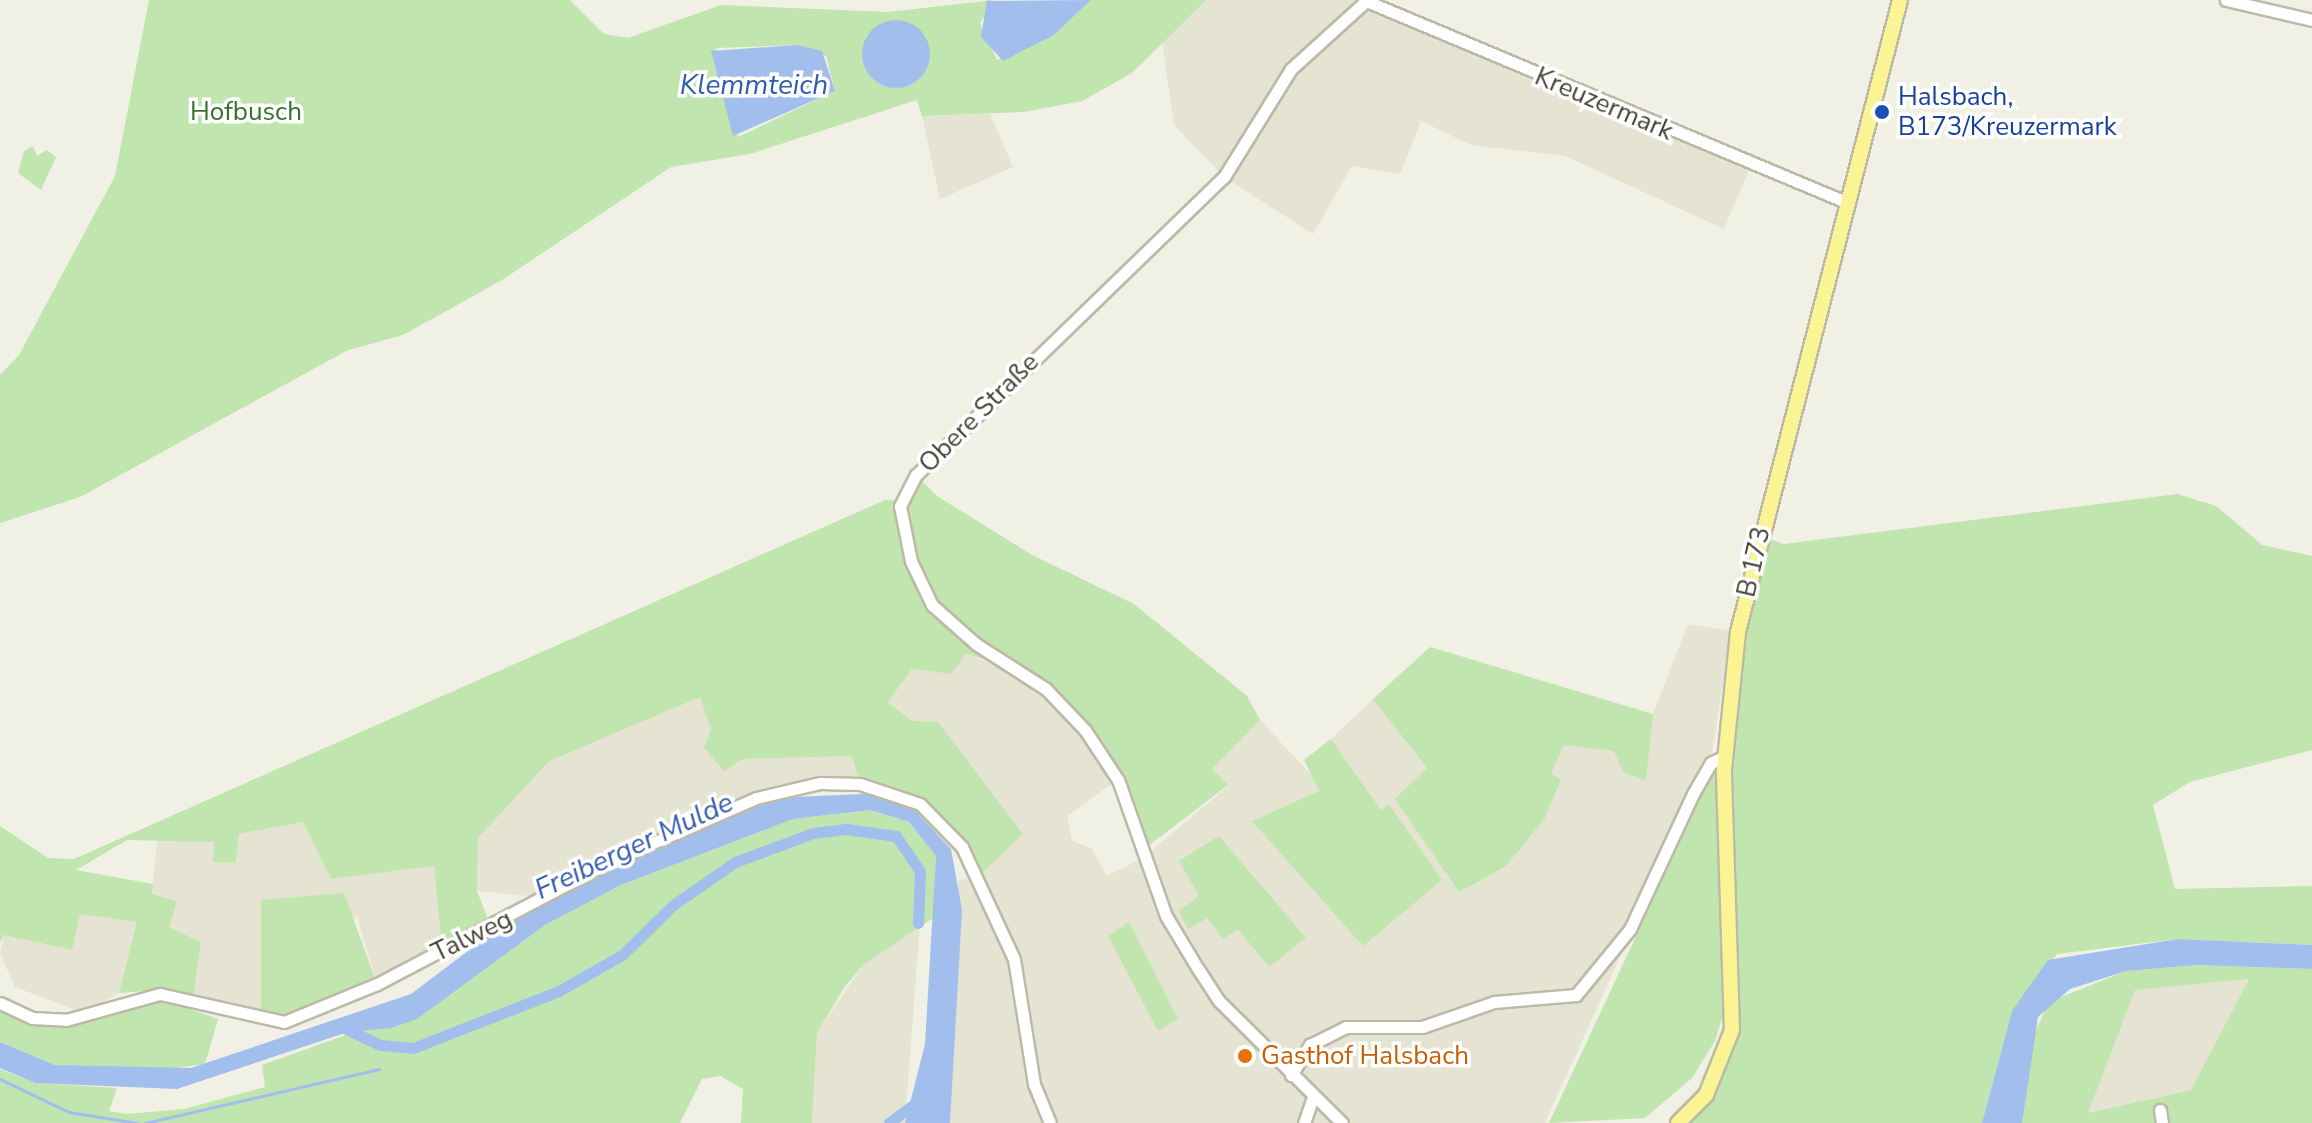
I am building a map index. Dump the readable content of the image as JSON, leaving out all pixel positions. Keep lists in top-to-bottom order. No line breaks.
{"streets":{"main road":["B 173"],"street":["Kreuzermark","Obere Straße","Talweg"]},"crossings":[["Kreuzermark","Obere Straße"],["Kreuzermark","B 173"]],"water":["Klemmteich","Freiberger Mulde"],"parks":["Hofbusch"],"places":["Halsbach, B173/Kreuzermark","Gasthof Halsbach"]}
